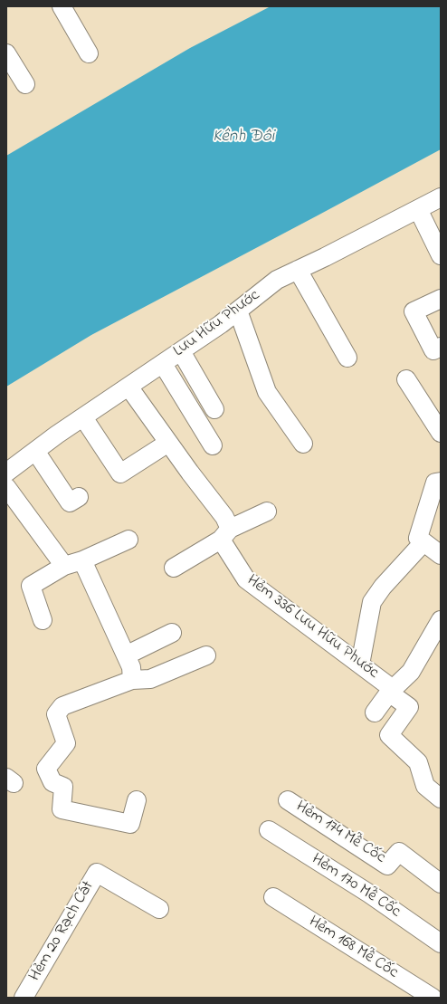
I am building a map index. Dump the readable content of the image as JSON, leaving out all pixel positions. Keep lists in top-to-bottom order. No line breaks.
{"streets":{"street":["Lưu Hữu Phước","Hẻm 336 Lưu Hữu Phước","Hẻm 174 Mễ Cốc","Hẻm 170 Mễ Cốc","Hẻm 20 Rạch Cát","Hẻm 168 Mễ Cốc"]},"crossings":[["Lưu Hữu Phước","Hẻm 336 Lưu Hữu Phước"]],"water":["Kênh Đôi"]}
